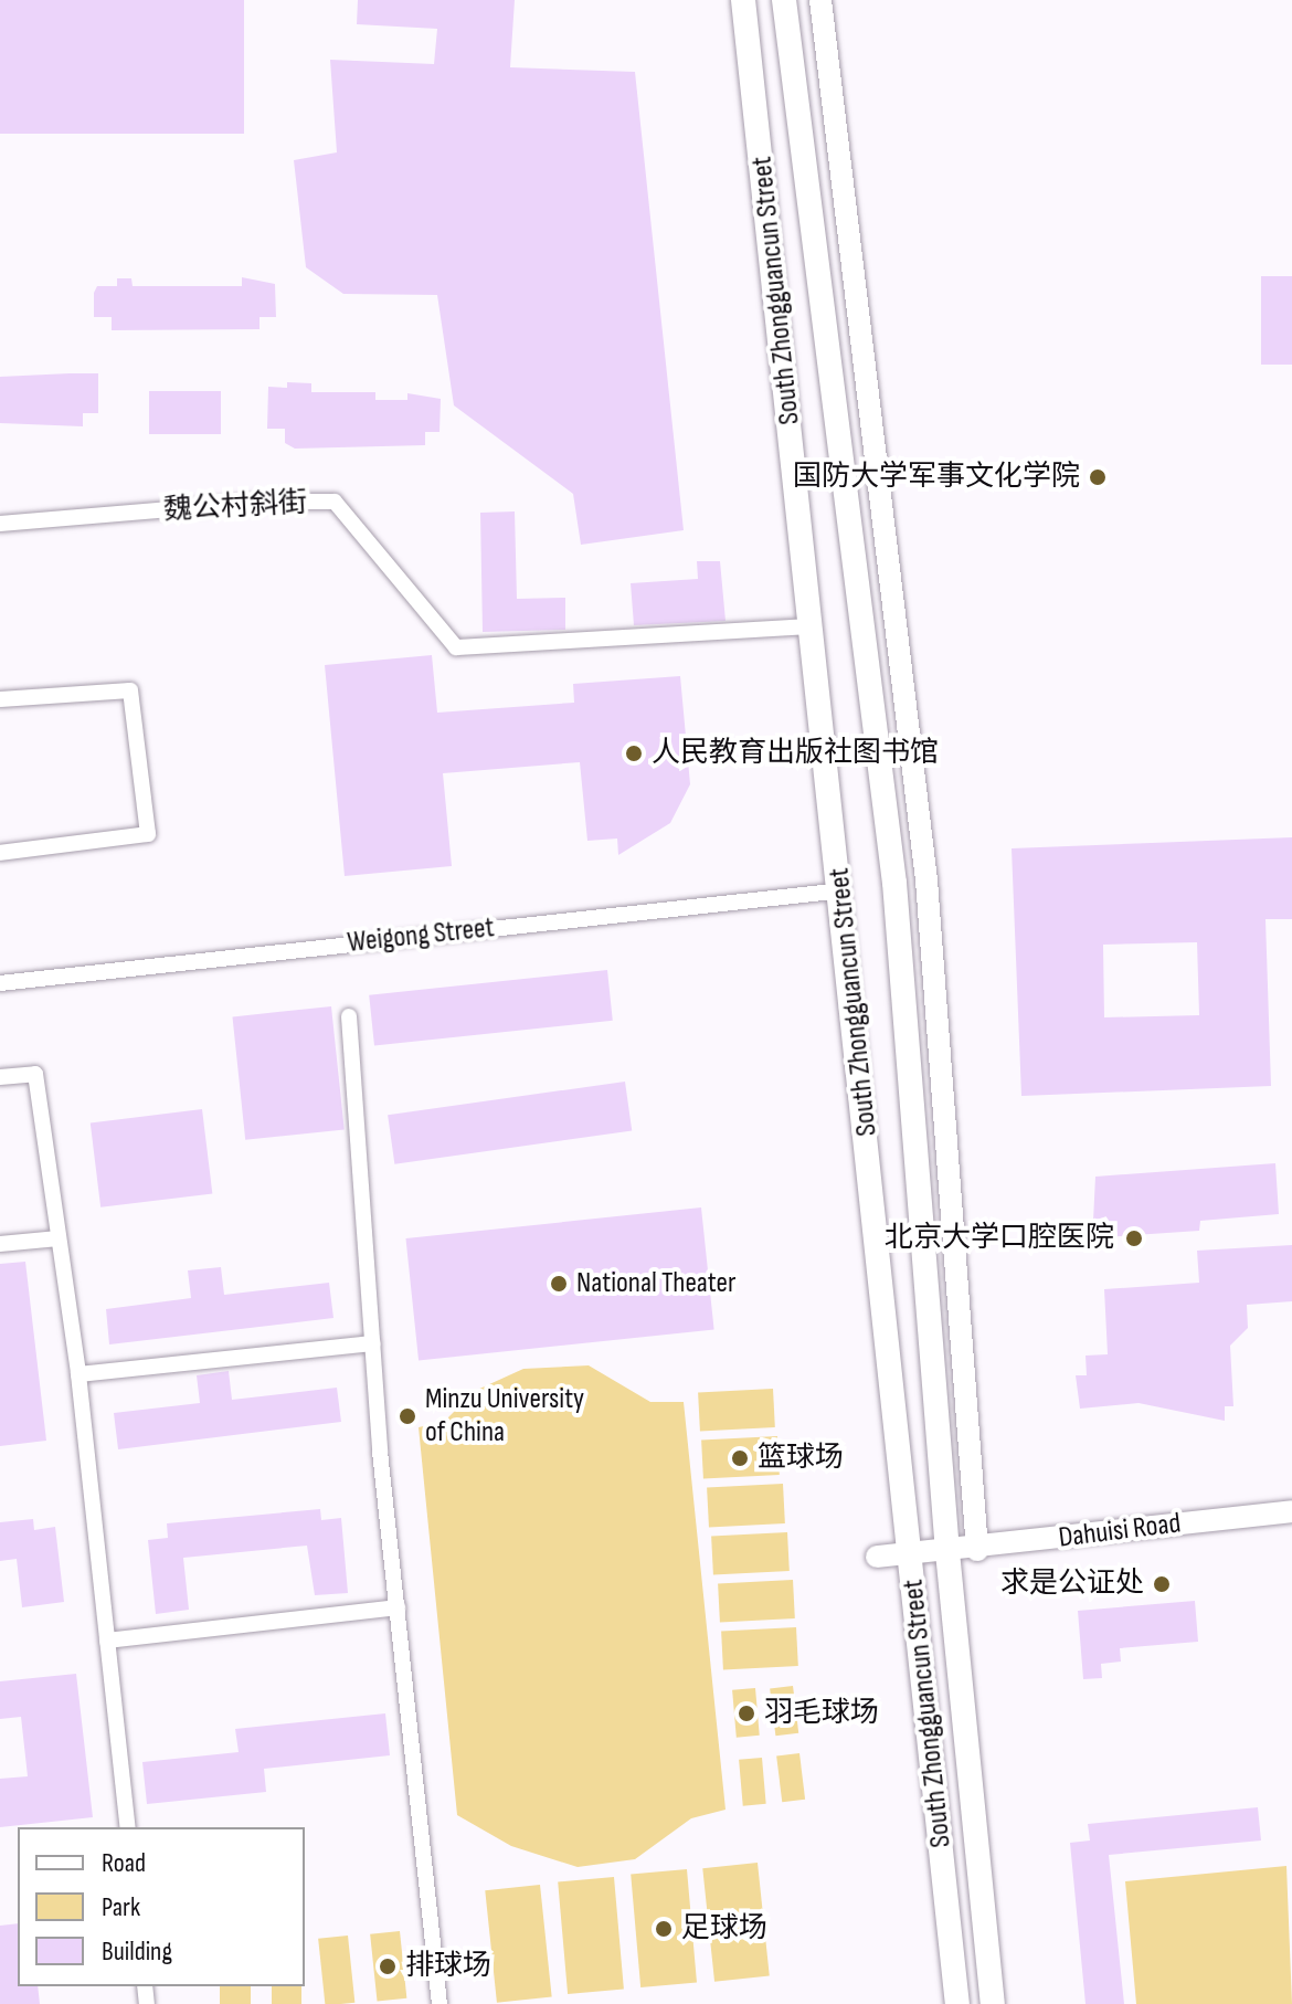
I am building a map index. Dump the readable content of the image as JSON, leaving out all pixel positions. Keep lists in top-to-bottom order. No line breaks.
{"streets":{"main road":["South Zhongguancun Street"],"street":["魏公村斜街","Weigong Street","Dahuisi Road"]},"crossings":[["South Zhongguancun Street","魏公村斜街"],["South Zhongguancun Street","Weigong Street"],["South Zhongguancun Street","Dahuisi Road"]],"places":["国防大学军事文化学院","人民教育出版社图书馆","北京大学口腔医院","National Theater","Minzu University of China","篮球场","求是公证处","羽毛球场","足球场","排球场"],"legend":["Road","Park","Building"]}
